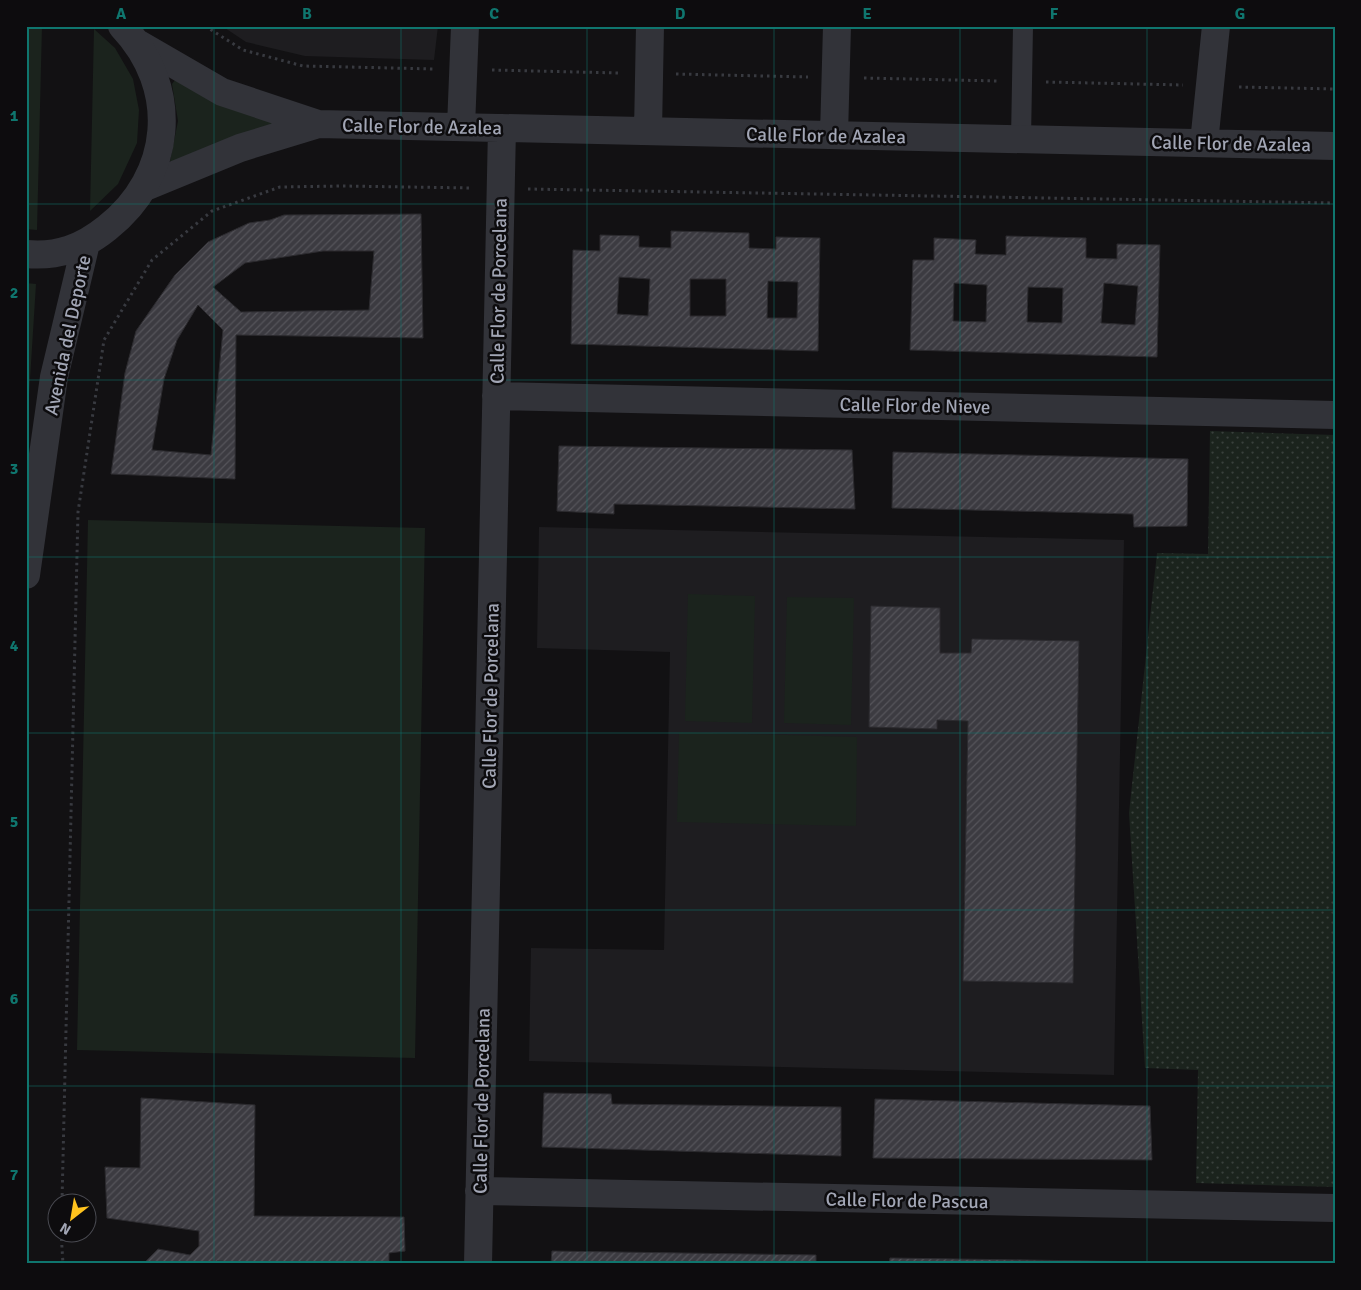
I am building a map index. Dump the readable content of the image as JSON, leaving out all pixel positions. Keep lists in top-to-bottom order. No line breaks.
{"streets":{"street":["Calle Flor de Azalea","Calle Flor de Porcelana","Avenida del Deporte","Calle Flor de Nieve","Calle Flor de Pascua"]},"crossings":[["Calle Flor de Azalea","Calle Flor de Porcelana"],["Calle Flor de Porcelana","Calle Flor de Nieve"],["Calle Flor de Porcelana","Calle Flor de Pascua"]],"north":"bottom left","grid":{"columns":["A","B","C","D","E","F","G"],"rows":["1","2","3","4","5","6","7"]}}
